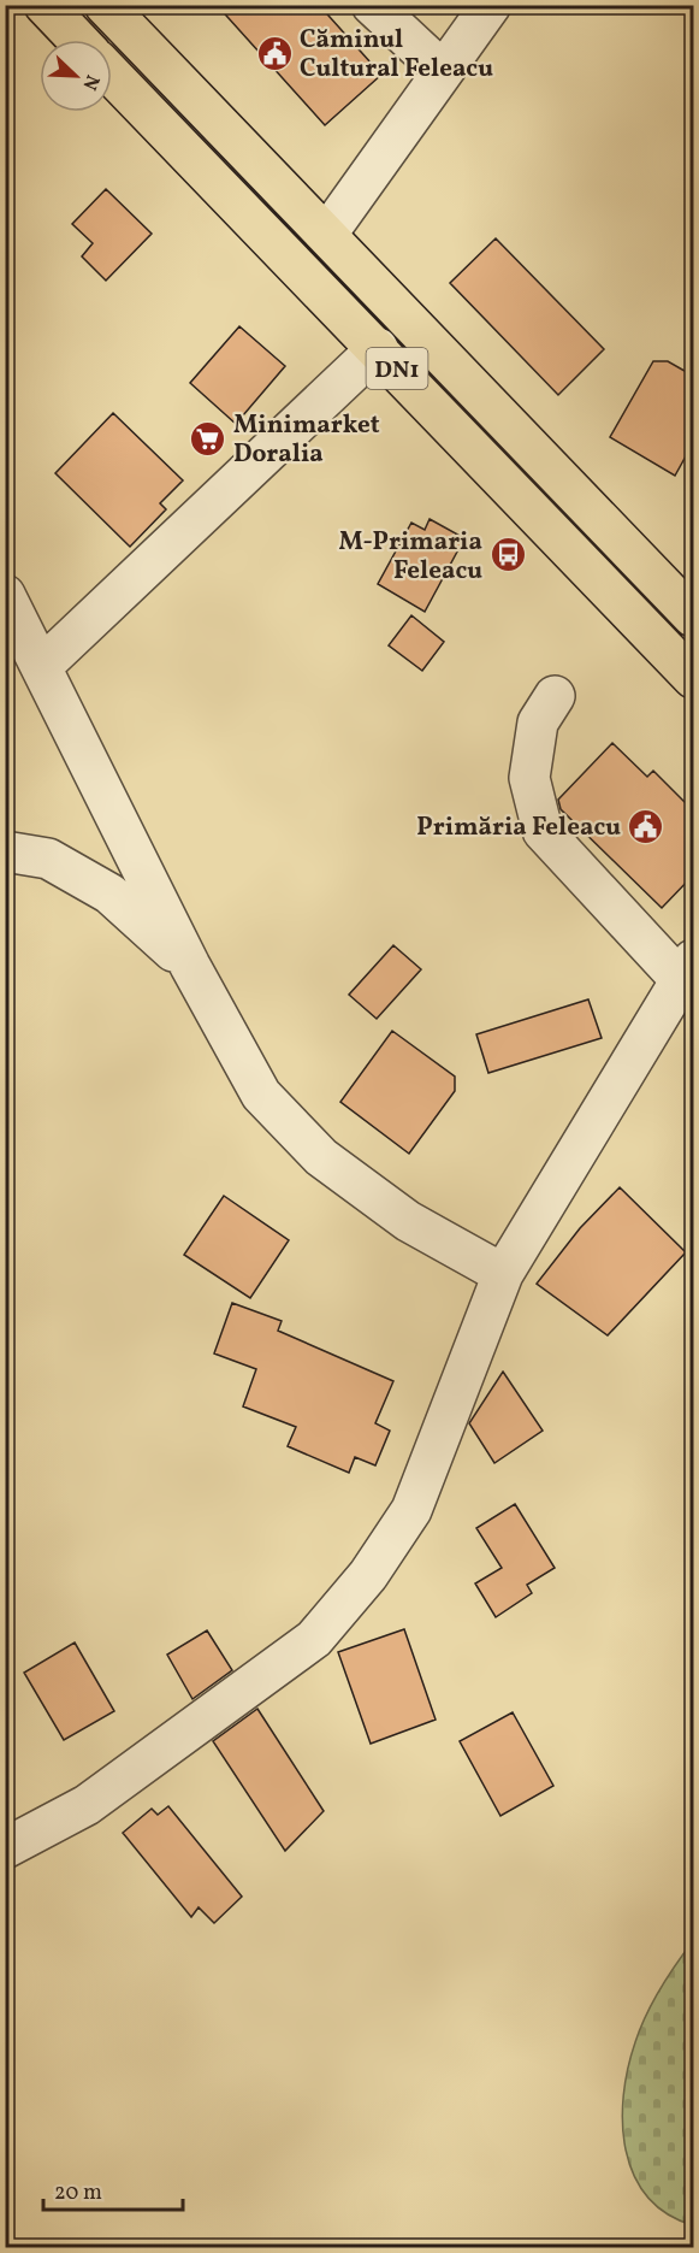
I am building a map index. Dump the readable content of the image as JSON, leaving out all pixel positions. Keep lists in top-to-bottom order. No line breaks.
{"streets":{"main road":["DN1"]},"places":{"public building":["Căminul Cultural Feleacu","Primăria Feleacu"],"supermarket":["Minimarket Doralia"],"bus stop":["M-Primaria Feleacu"]},"scale_bar":"20 m","north":"bottom right"}
